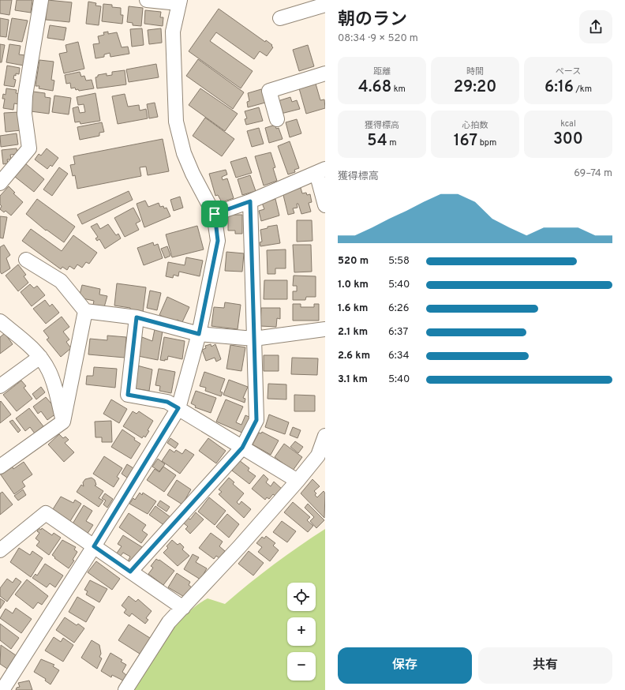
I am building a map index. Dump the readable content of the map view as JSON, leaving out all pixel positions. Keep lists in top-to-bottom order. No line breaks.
{"page":{"heading":["朝のラン","08:34 · 9 × 520 m"],"stats":[["距離","4.68 km"],["時間","29:20"],["ペース","6:16 /km"],["獲得標高","54 m"],["心拍数","167 bpm"],["kcal","300"]],"chart":["獲得標高","69–74 m"],"list":[{"name":"520 m","note":"5:58"},{"name":"1.0 km","note":"5:40"},{"name":"1.6 km","note":"6:26"},{"name":"2.1 km","note":"6:37"},{"name":"2.6 km","note":"6:34"},{"name":"3.1 km","note":"5:40"}],"map_buttons":["+","−"],"buttons":["保存","共有"]}}
